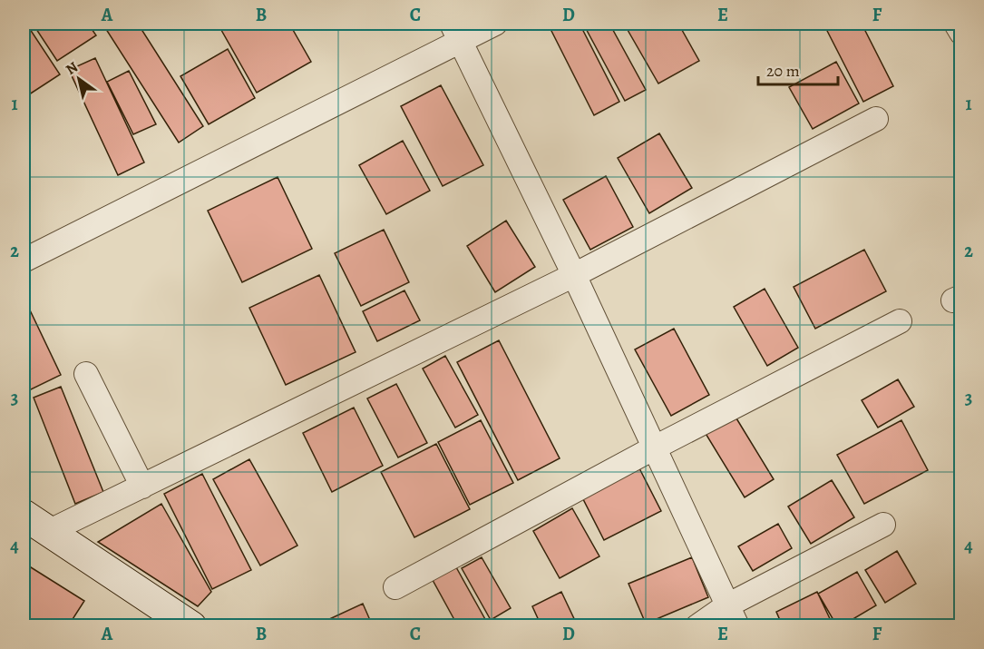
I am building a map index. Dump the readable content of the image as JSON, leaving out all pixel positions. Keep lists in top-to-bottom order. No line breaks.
{"scale_bar":"20 m","north":"top left","grid":{"columns":["A","B","C","D","E","F"],"rows":["1","2","3","4"]}}
